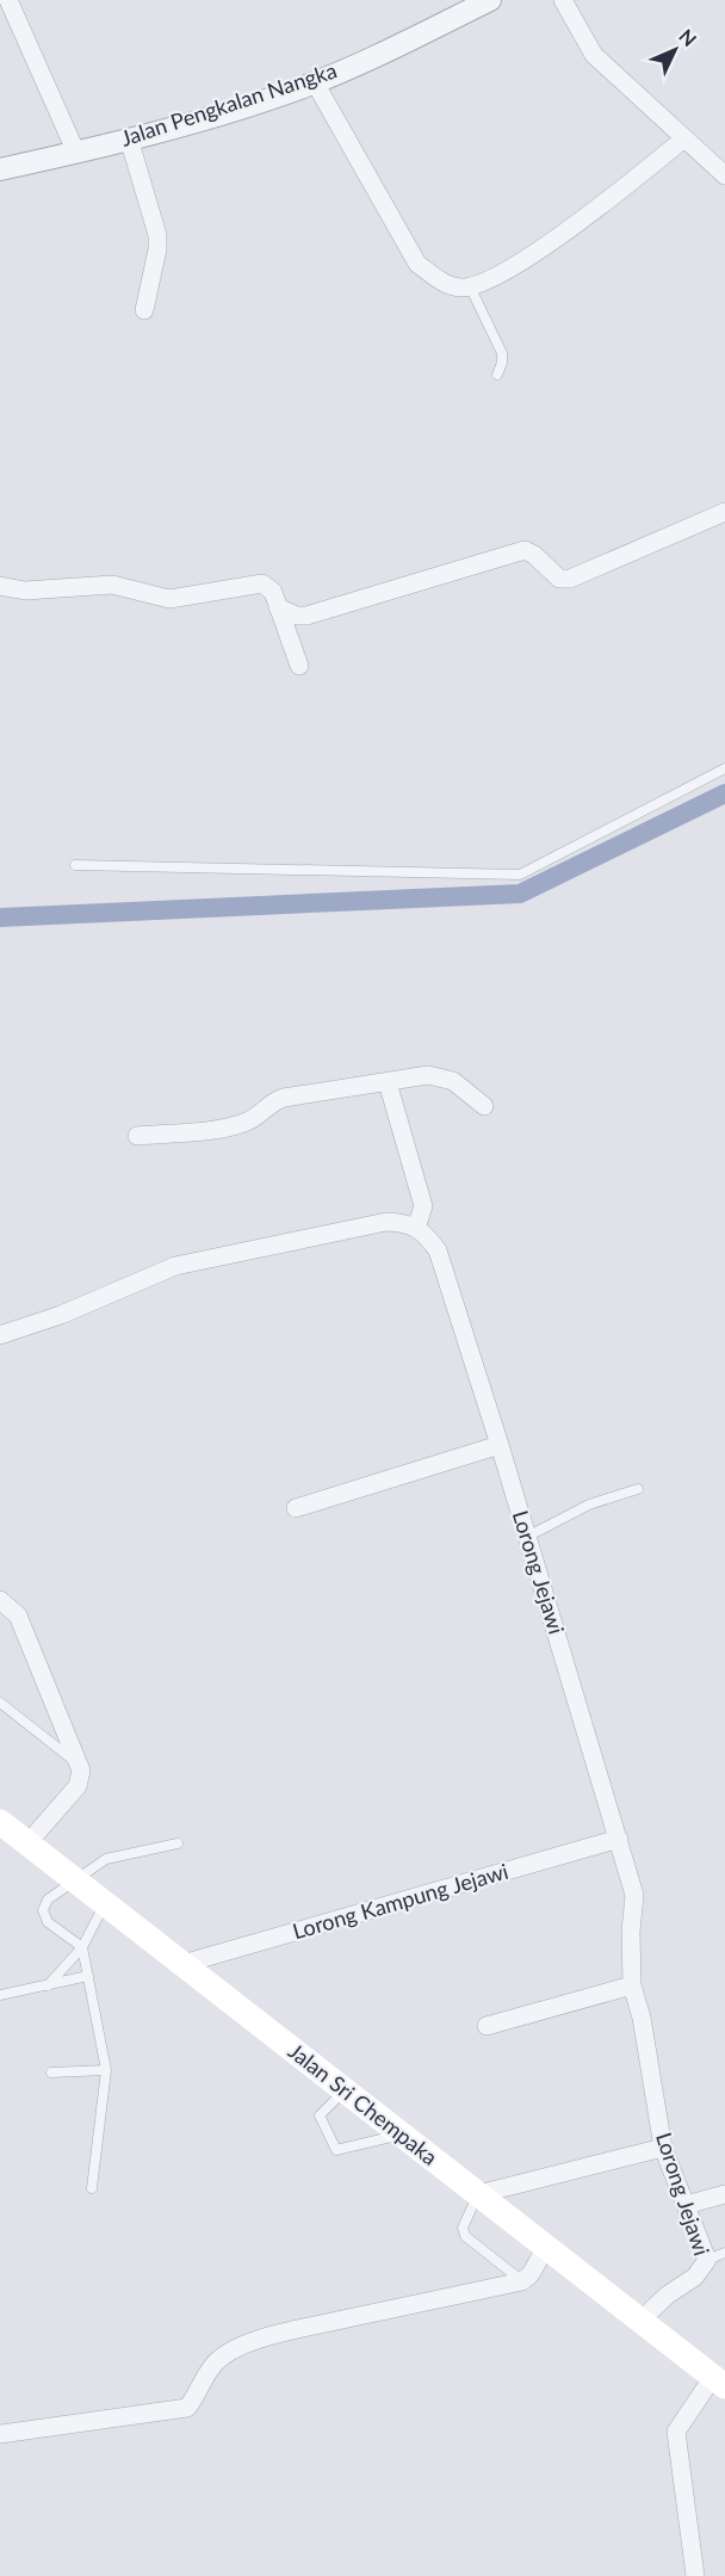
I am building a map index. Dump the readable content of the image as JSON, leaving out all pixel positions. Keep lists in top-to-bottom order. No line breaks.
{"streets":{"main road":["Jalan Sri Chempaka"],"street":["Jalan Pengkalan Nangka","Lorong Jejawi","Lorong Kampung Jejawi"]},"crossings":[["Lorong Jejawi","Lorong Kampung Jejawi"],["Lorong Jejawi","Jalan Sri Chempaka"],["Lorong Kampung Jejawi","Jalan Sri Chempaka"]],"north":"top right"}
